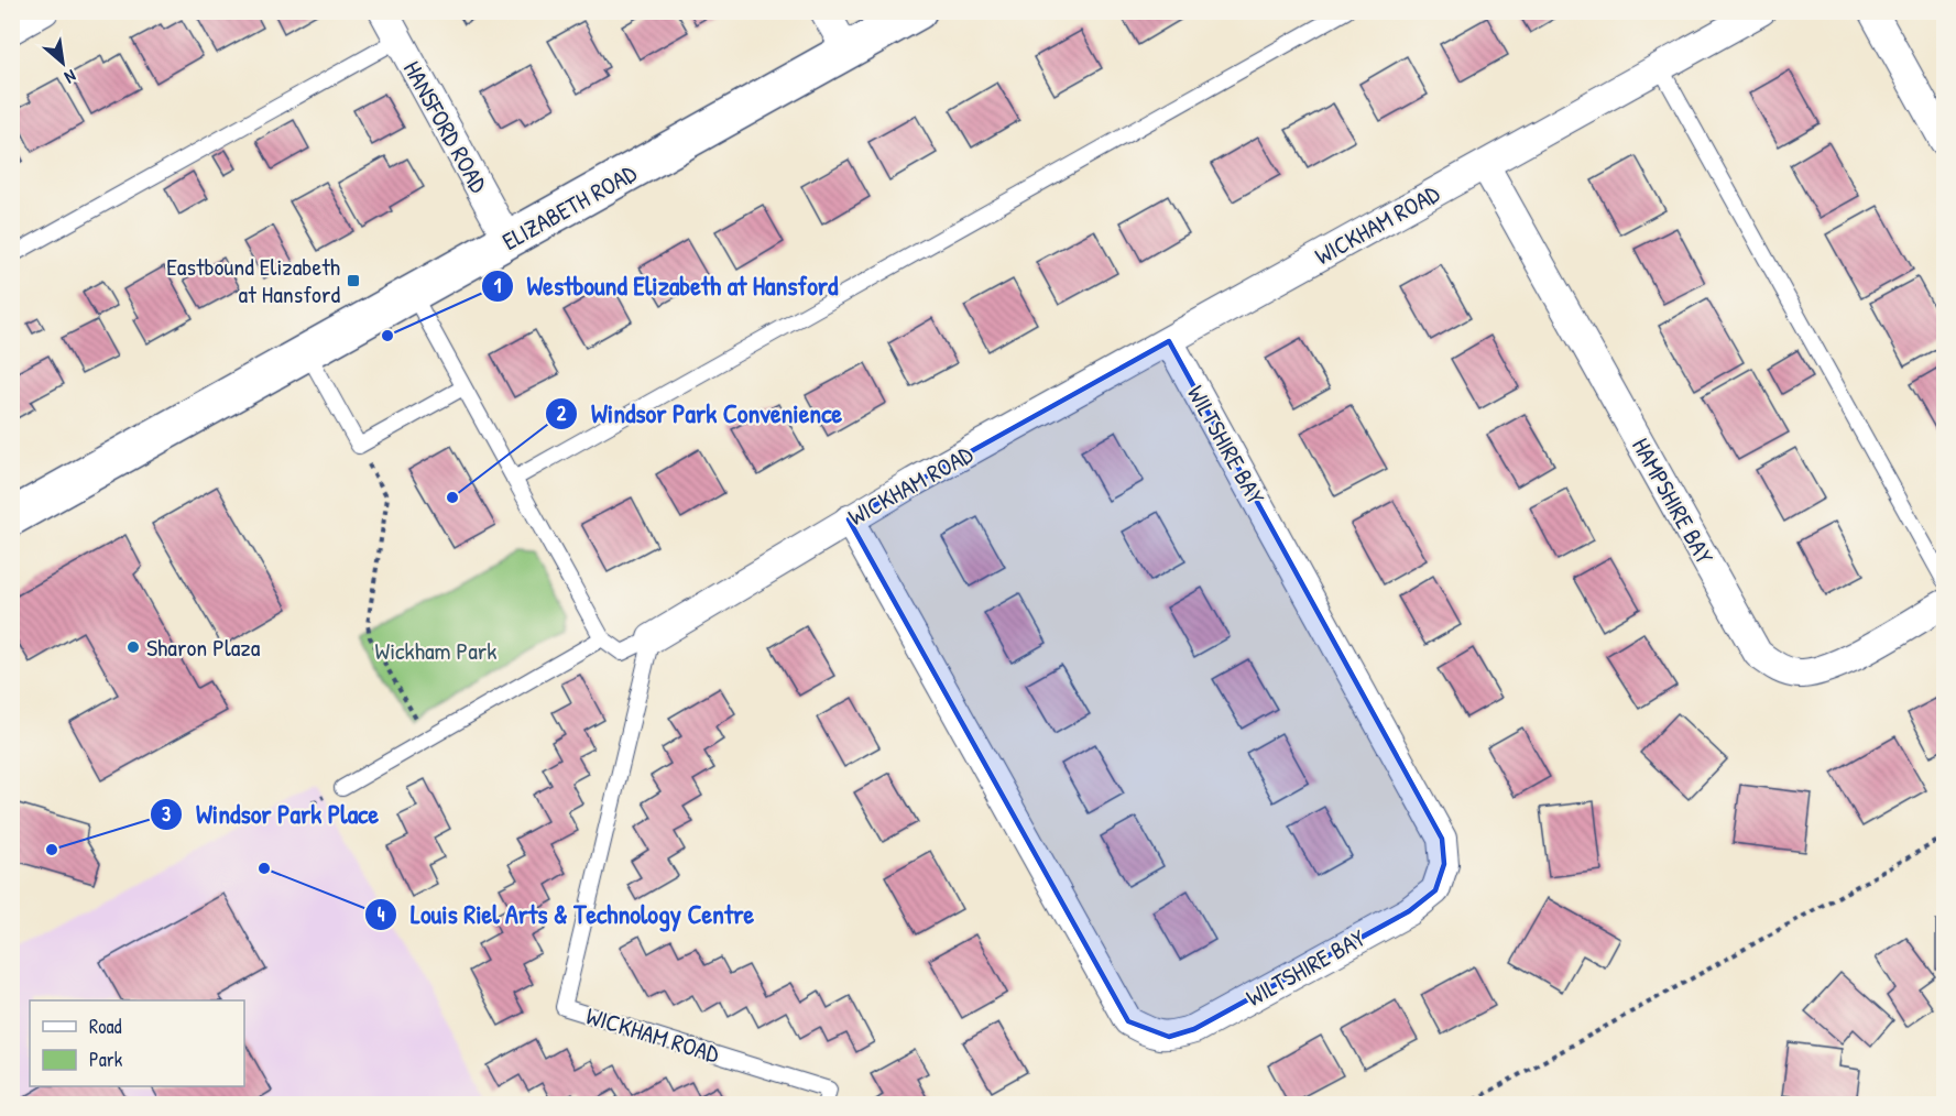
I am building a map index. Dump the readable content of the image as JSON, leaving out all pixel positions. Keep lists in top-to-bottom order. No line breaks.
{"streets":{"street":["HANSFORD ROAD","ELIZABETH ROAD","WICKHAM ROAD","WILTSHIRE BAY","HAMPSHIRE BAY"]},"crossings":[["HANSFORD ROAD","ELIZABETH ROAD"],["WICKHAM ROAD","WILTSHIRE BAY"],["WICKHAM ROAD","HAMPSHIRE BAY"]],"parks":["Wickham Park"],"places":{"transit":["Eastbound Elizabeth at Hansford"],"other":["Westbound Elizabeth at Hansford","Windsor Park Convenience","Sharon Plaza","Windsor Park Place","Louis Riel Arts & Technology Centre"]},"legend":["Road","Park"],"north":"bottom right"}
